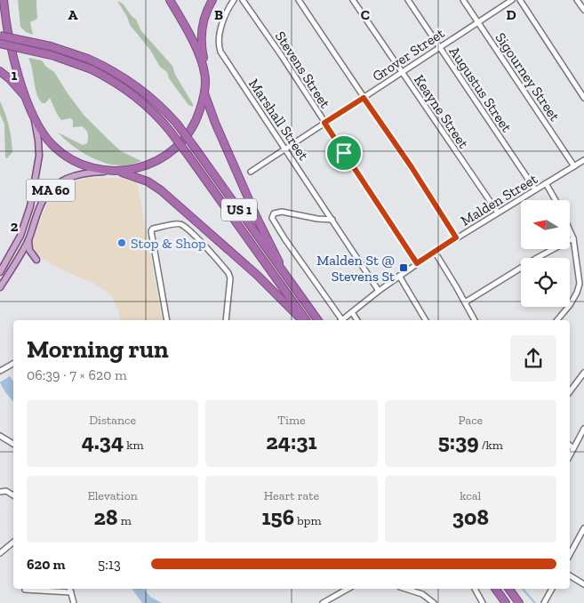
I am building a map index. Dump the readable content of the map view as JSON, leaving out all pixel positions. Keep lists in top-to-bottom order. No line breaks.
{"streets":{"highway":["MA 60","US 1"],"street":["Grover Street","Stevens Street","Sigourney Street","Augustus Street","Keayne Street","Marshall Street","Malden Street"]},"crossings":[["Grover Street","Stevens Street"],["Grover Street","Sigourney Street"],["Grover Street","Augustus Street"],["Grover Street","Keayne Street"],["Grover Street","Marshall Street"],["Stevens Street","Malden Street"],["Sigourney Street","Malden Street"],["Augustus Street","Malden Street"],["Keayne Street","Malden Street"],["Marshall Street","Malden Street"]],"places":{"other":["Stop & Shop"],"transit":["Malden St @ Stevens St"]},"north":"left","page":{"heading":["Morning run","06:39 · 7 × 620 m"],"stats":[["Distance","4.34 km"],["Time","24:31"],["Pace","5:39 /km"],["Elevation","28 m"],["Heart rate","156 bpm"],["kcal","308"]],"list":[{"name":"620 m","note":"5:13"}]},"grid":{"columns":["A","B","C","D"],"rows":["1","2"]}}
